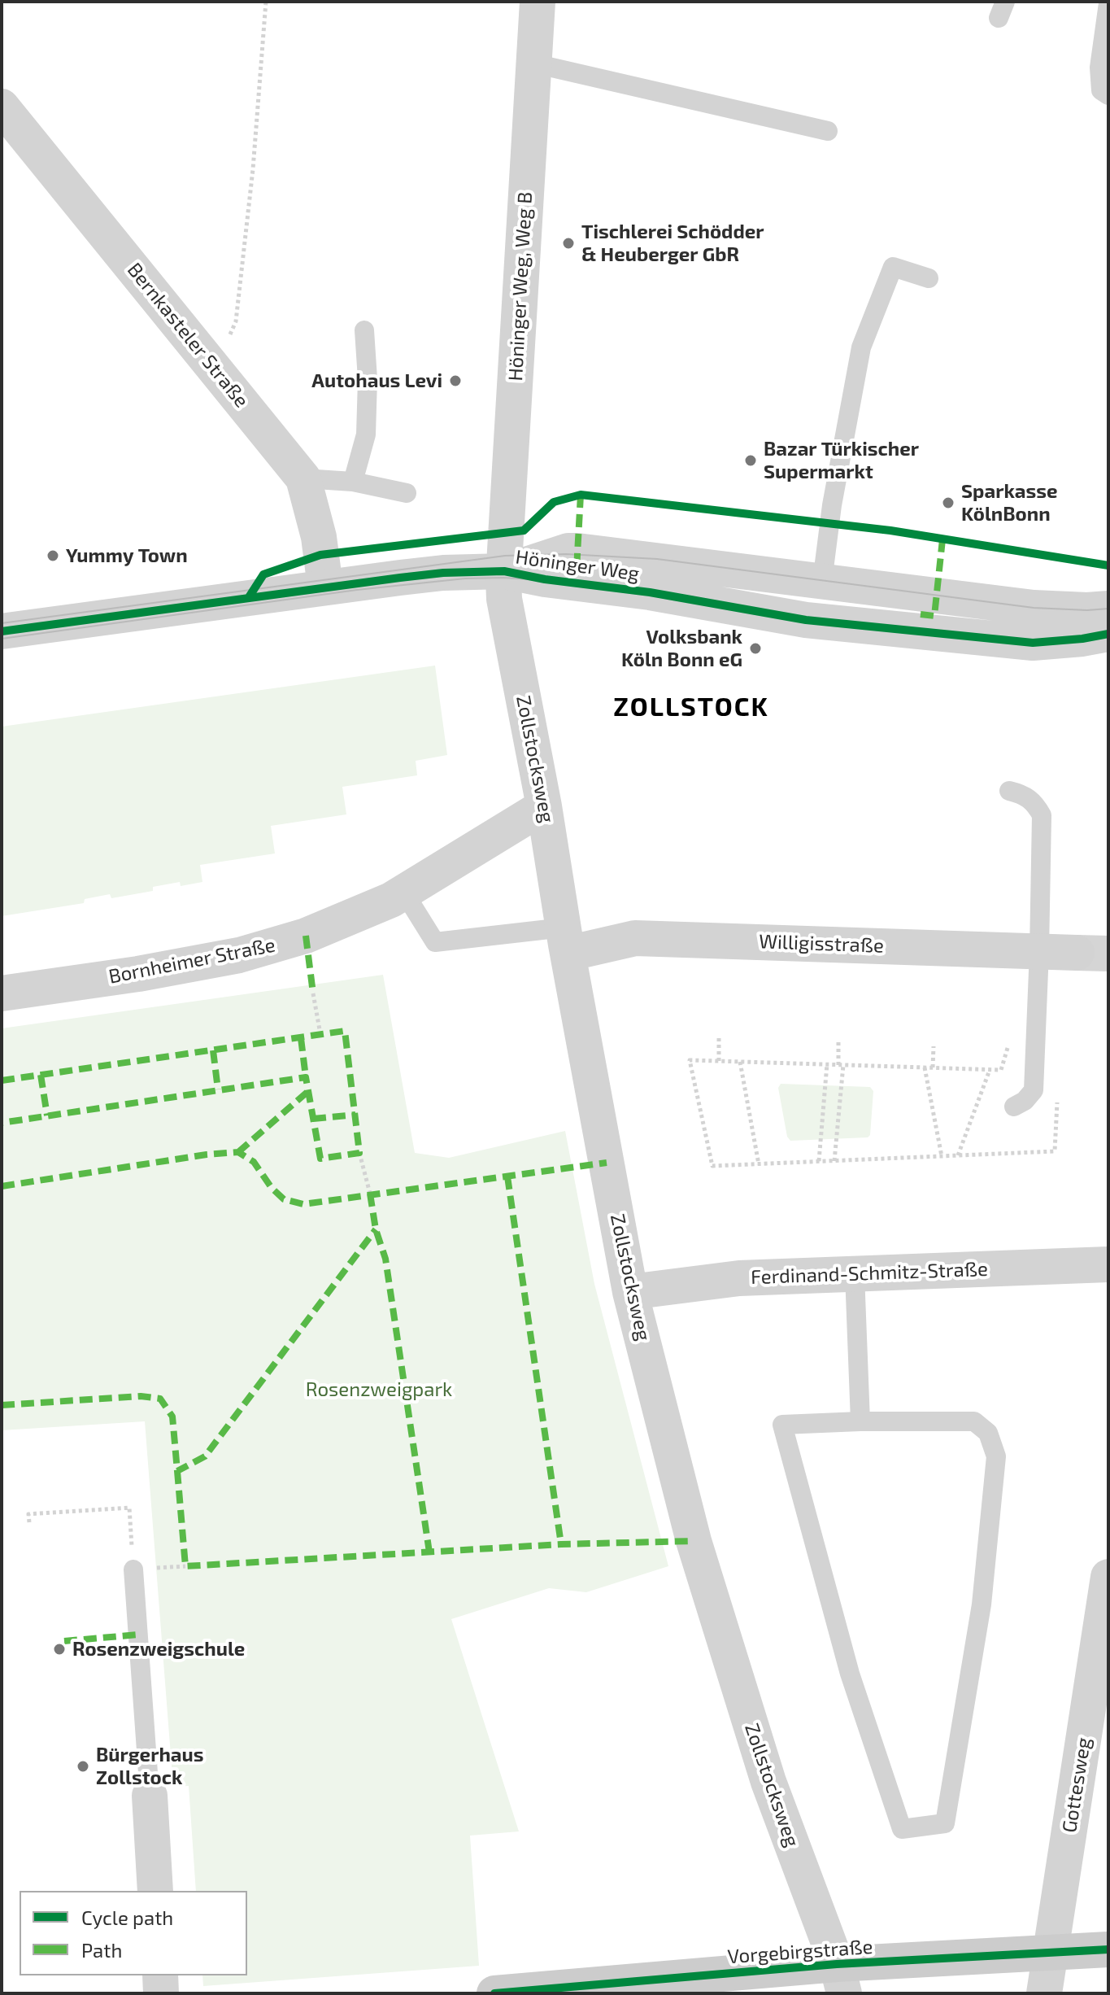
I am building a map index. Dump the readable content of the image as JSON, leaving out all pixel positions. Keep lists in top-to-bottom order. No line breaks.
{"streets":{"main road":["Vorgebirgstraße"],"street":["Höninger Weg, Weg B","Bernkasteler Straße","Höninger Weg","Zollstocksweg","Willigisstraße","Bornheimer Straße","Ferdinand-Schmitz-Straße","Gottesweg"]},"crossings":[["Höninger Weg, Weg B","Höninger Weg"],["Höninger Weg, Weg B","Zollstocksweg"],["Bernkasteler Straße","Höninger Weg"],["Höninger Weg","Zollstocksweg"],["Zollstocksweg","Willigisstraße"],["Zollstocksweg","Bornheimer Straße"],["Zollstocksweg","Ferdinand-Schmitz-Straße"],["Zollstocksweg","Vorgebirgstraße"],["Gottesweg","Vorgebirgstraße"]],"districts":["ZOLLSTOCK"],"parks":["Rosenzweigpark"],"places":["Tischlerei Schödder & Heuberger GbR","Autohaus Levi","Bazar Türkischer Supermarkt","Sparkasse KölnBonn","Yummy Town","Volksbank Köln Bonn eG","Rosenzweigschule","Bürgerhaus Zollstock"],"legend":["Cycle path","Path"]}
